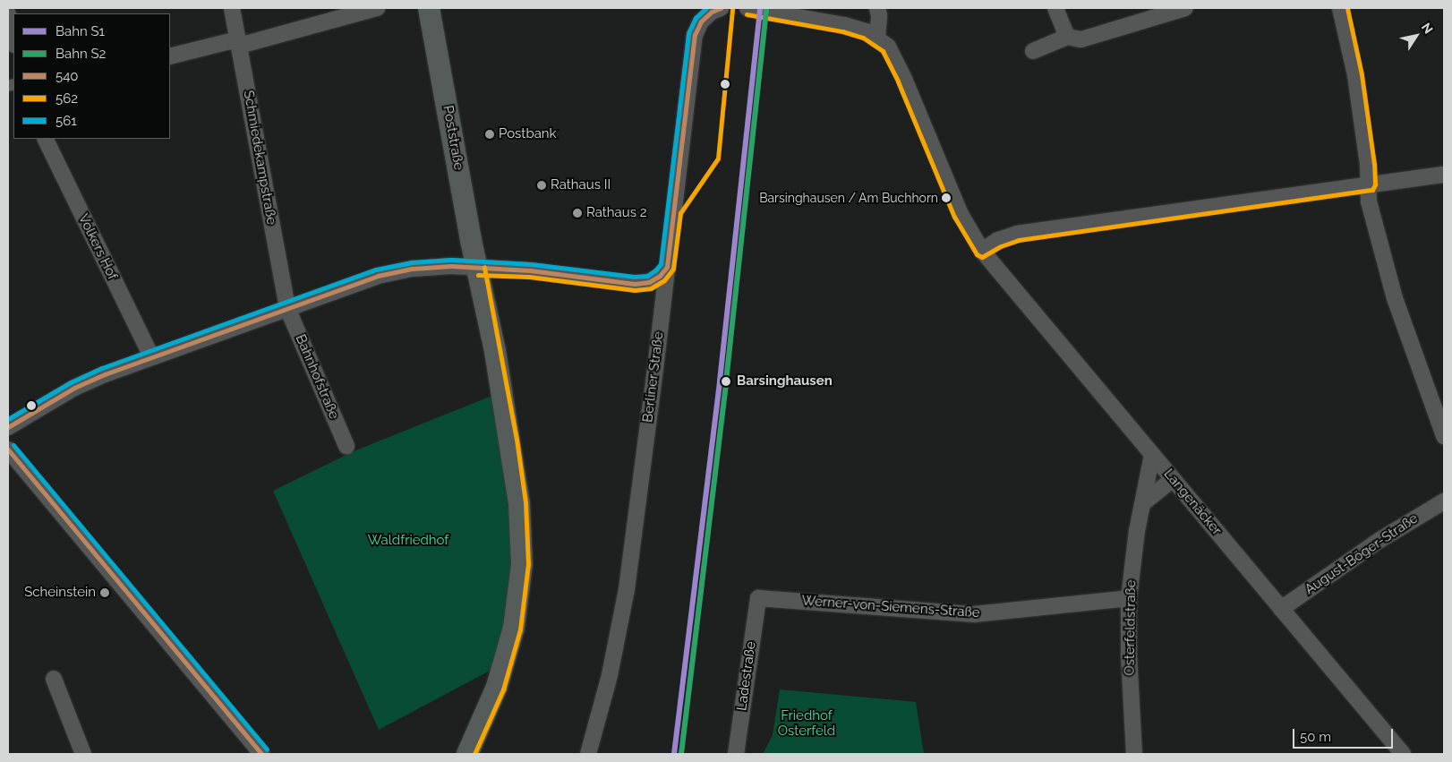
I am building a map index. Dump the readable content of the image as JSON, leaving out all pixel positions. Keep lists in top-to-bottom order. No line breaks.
{"streets":{"main road":["Poststraße"],"street":["Schmiedekampstraße","Volkers Hof","Bahnhofstraße","Berliner Straße","Langenäcker","August-Böger-Straße","Werner-von-Siemens-Straße","Osterfeldstraße","Ladestraße"]},"crossings":[["Schmiedekampstraße","Bahnhofstraße"],["Langenäcker","August-Böger-Straße"],["Langenäcker","Osterfeldstraße"],["Werner-von-Siemens-Straße","Osterfeldstraße"],["Werner-von-Siemens-Straße","Ladestraße"]],"parks":["Waldfriedhof","Friedhof Osterfeld"],"places":["Postbank","Rathaus II","Barsinghausen / Am Buchhorn","Rathaus 2","Barsinghausen","Scheinstein"],"lines":["rail line S1","transit line 540","transit line 562","transit line 561","rail line S2"],"legend":["Bahn S1","Bahn S2","540","562","561"],"scale_bar":"50 m","north":"top right"}
